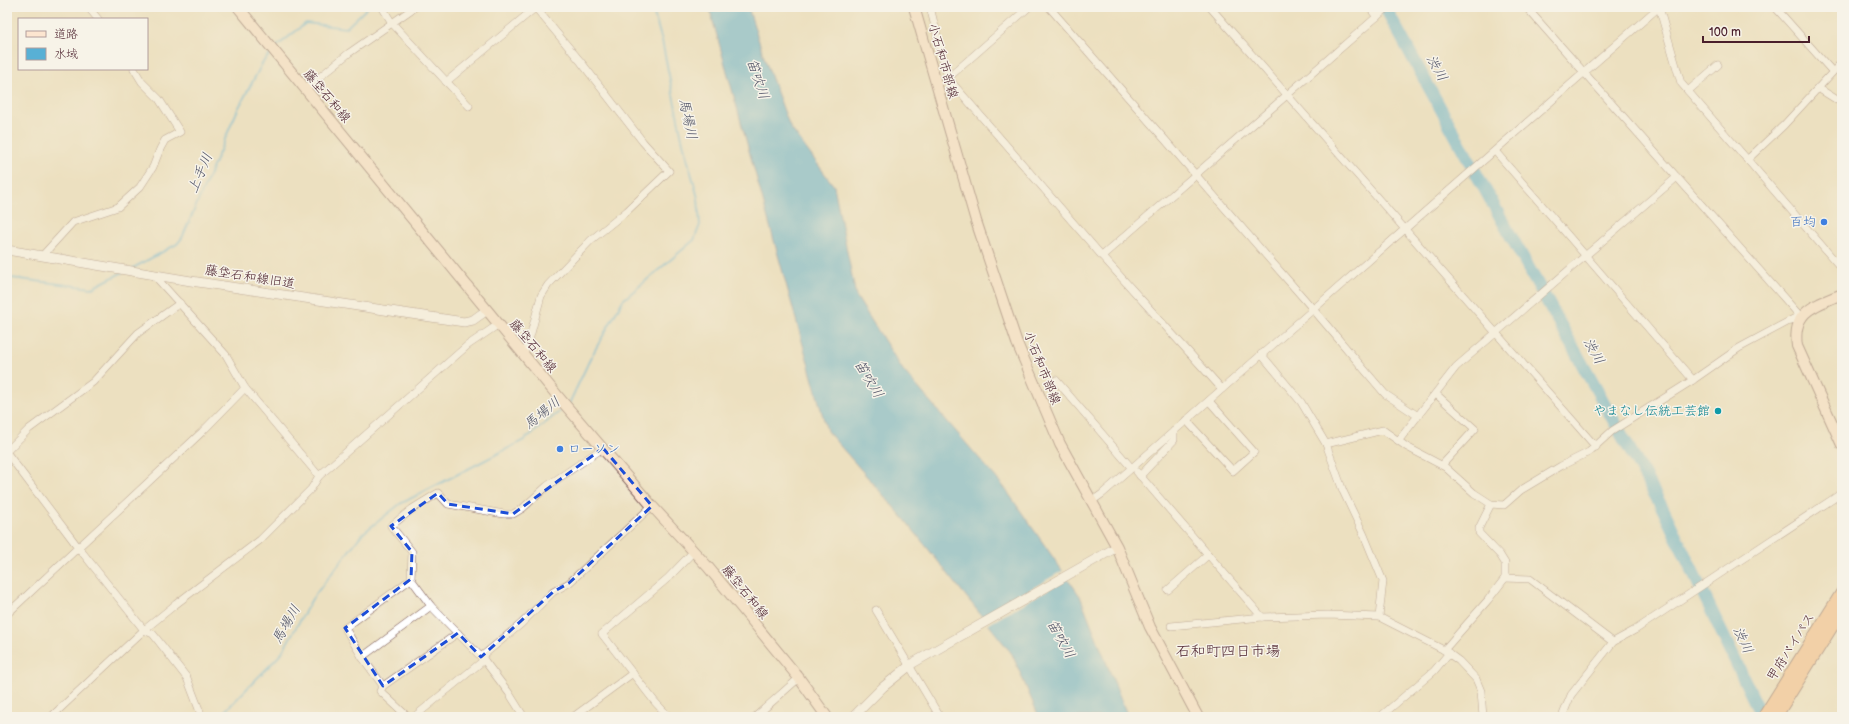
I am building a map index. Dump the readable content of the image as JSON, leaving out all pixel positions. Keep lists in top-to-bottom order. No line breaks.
{"streets":{"highway":["甲府バイパス"],"main road":["小石和市部線","藤垈石和線"],"street":["藤垈石和線旧道"]},"crossings":[["藤垈石和線","藤垈石和線旧道"]],"districts":["石和町四日市場"],"water":["渋川","笛吹川","馬場川","上手川"],"places":["百均","やまなし伝統工芸館","ローソン"],"legend":["道路","水域"],"scale_bar":"100 m"}
